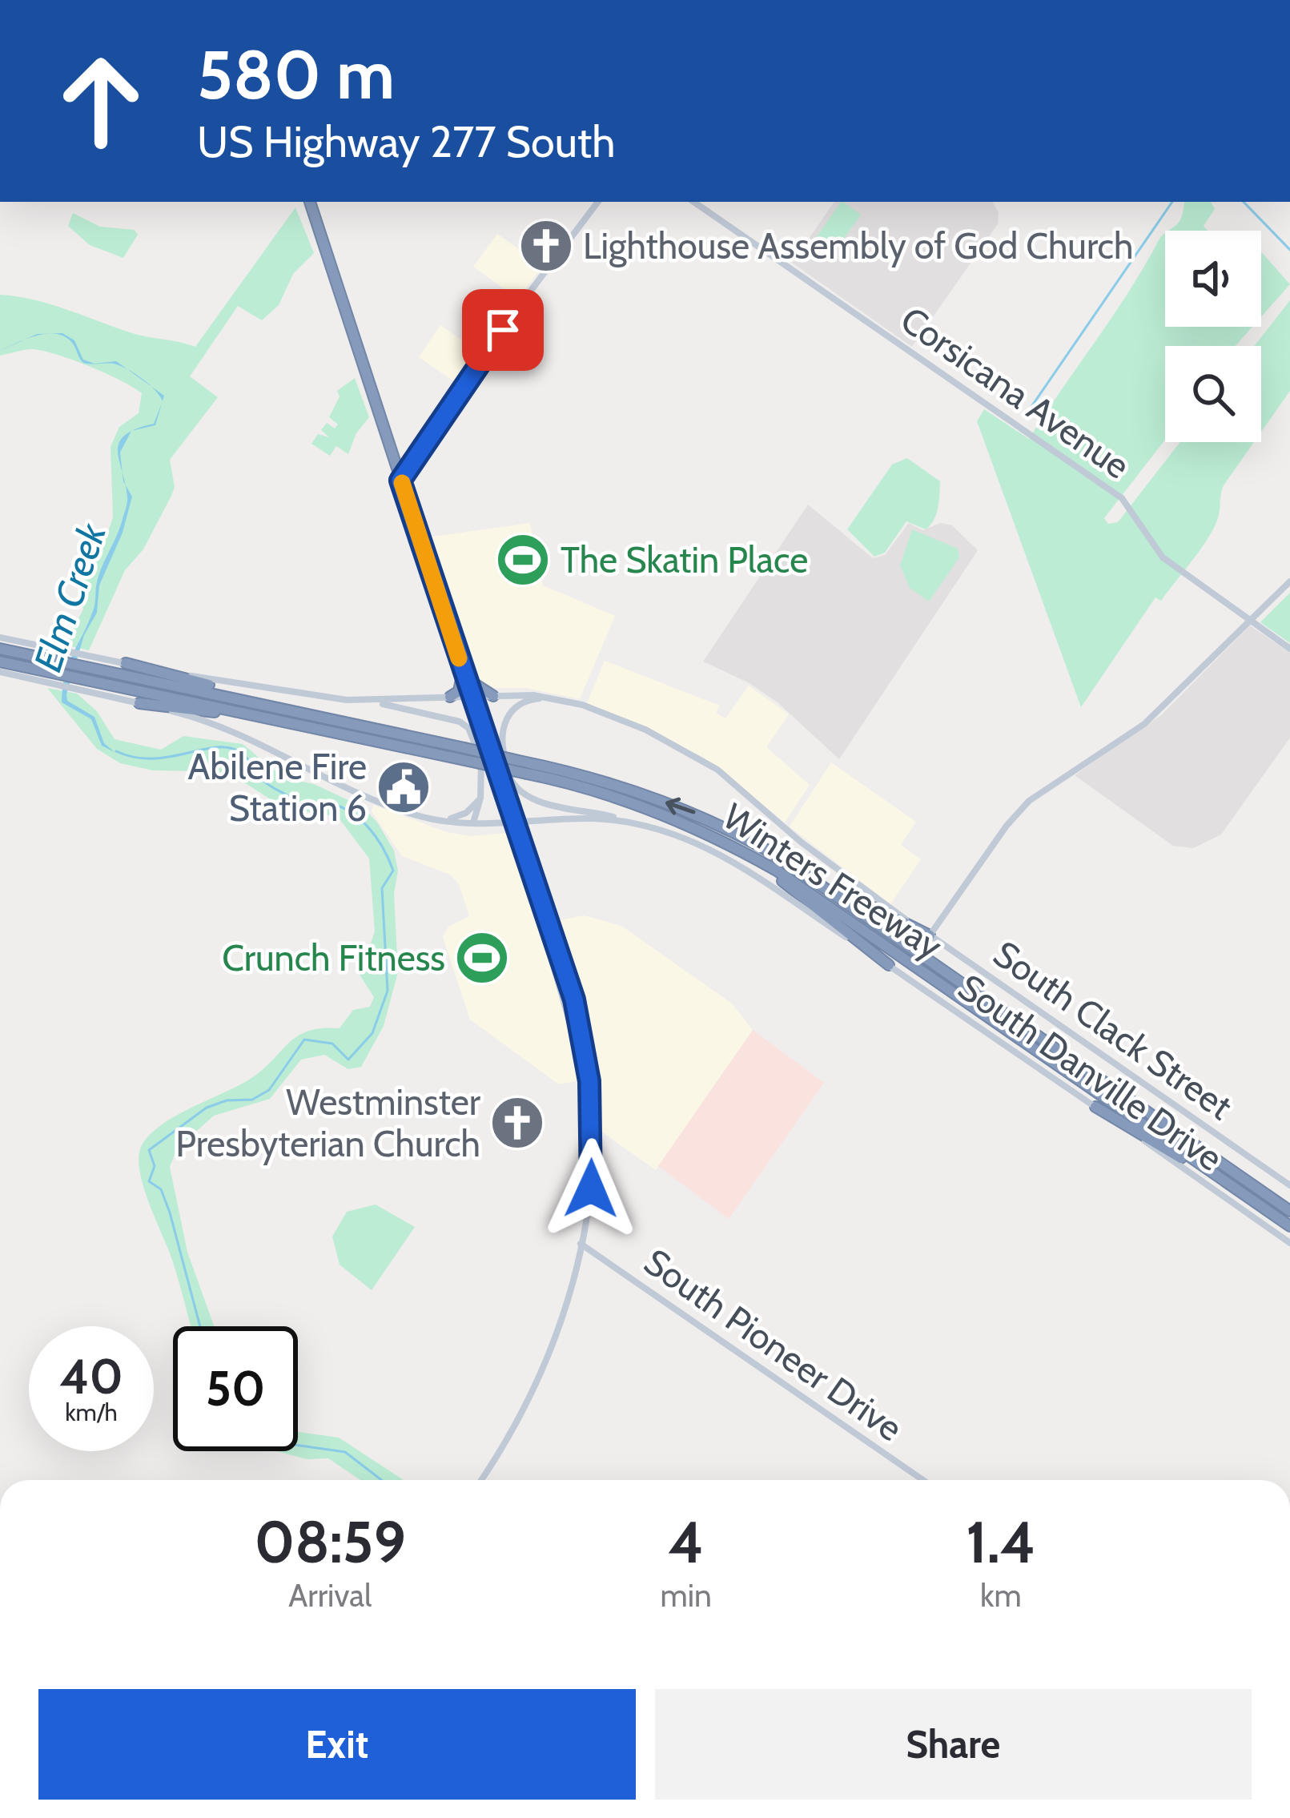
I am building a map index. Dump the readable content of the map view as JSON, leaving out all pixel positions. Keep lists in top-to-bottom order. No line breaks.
{"streets":{"highway":["Winters Freeway"],"main road":["Corsicana Avenue","South Clack Street","South Danville Drive","South Pioneer Drive"]},"crossings":[["Winters Freeway","South Clack Street"]],"water":["Elm Creek"],"places":{"church":["Lighthouse Assembly of God Church","Westminster Presbyterian Church"],"sports":["The Skatin Place","Crunch Fitness"],"public building":["Abilene Fire Station 6"]},"page":{"turn":["580 m","US Highway 277 South"],"speed":"40 km/h","limit":"50","eta":["08:59","Arrival","4","min","1.4","km"],"buttons":["Exit","Share"]}}
